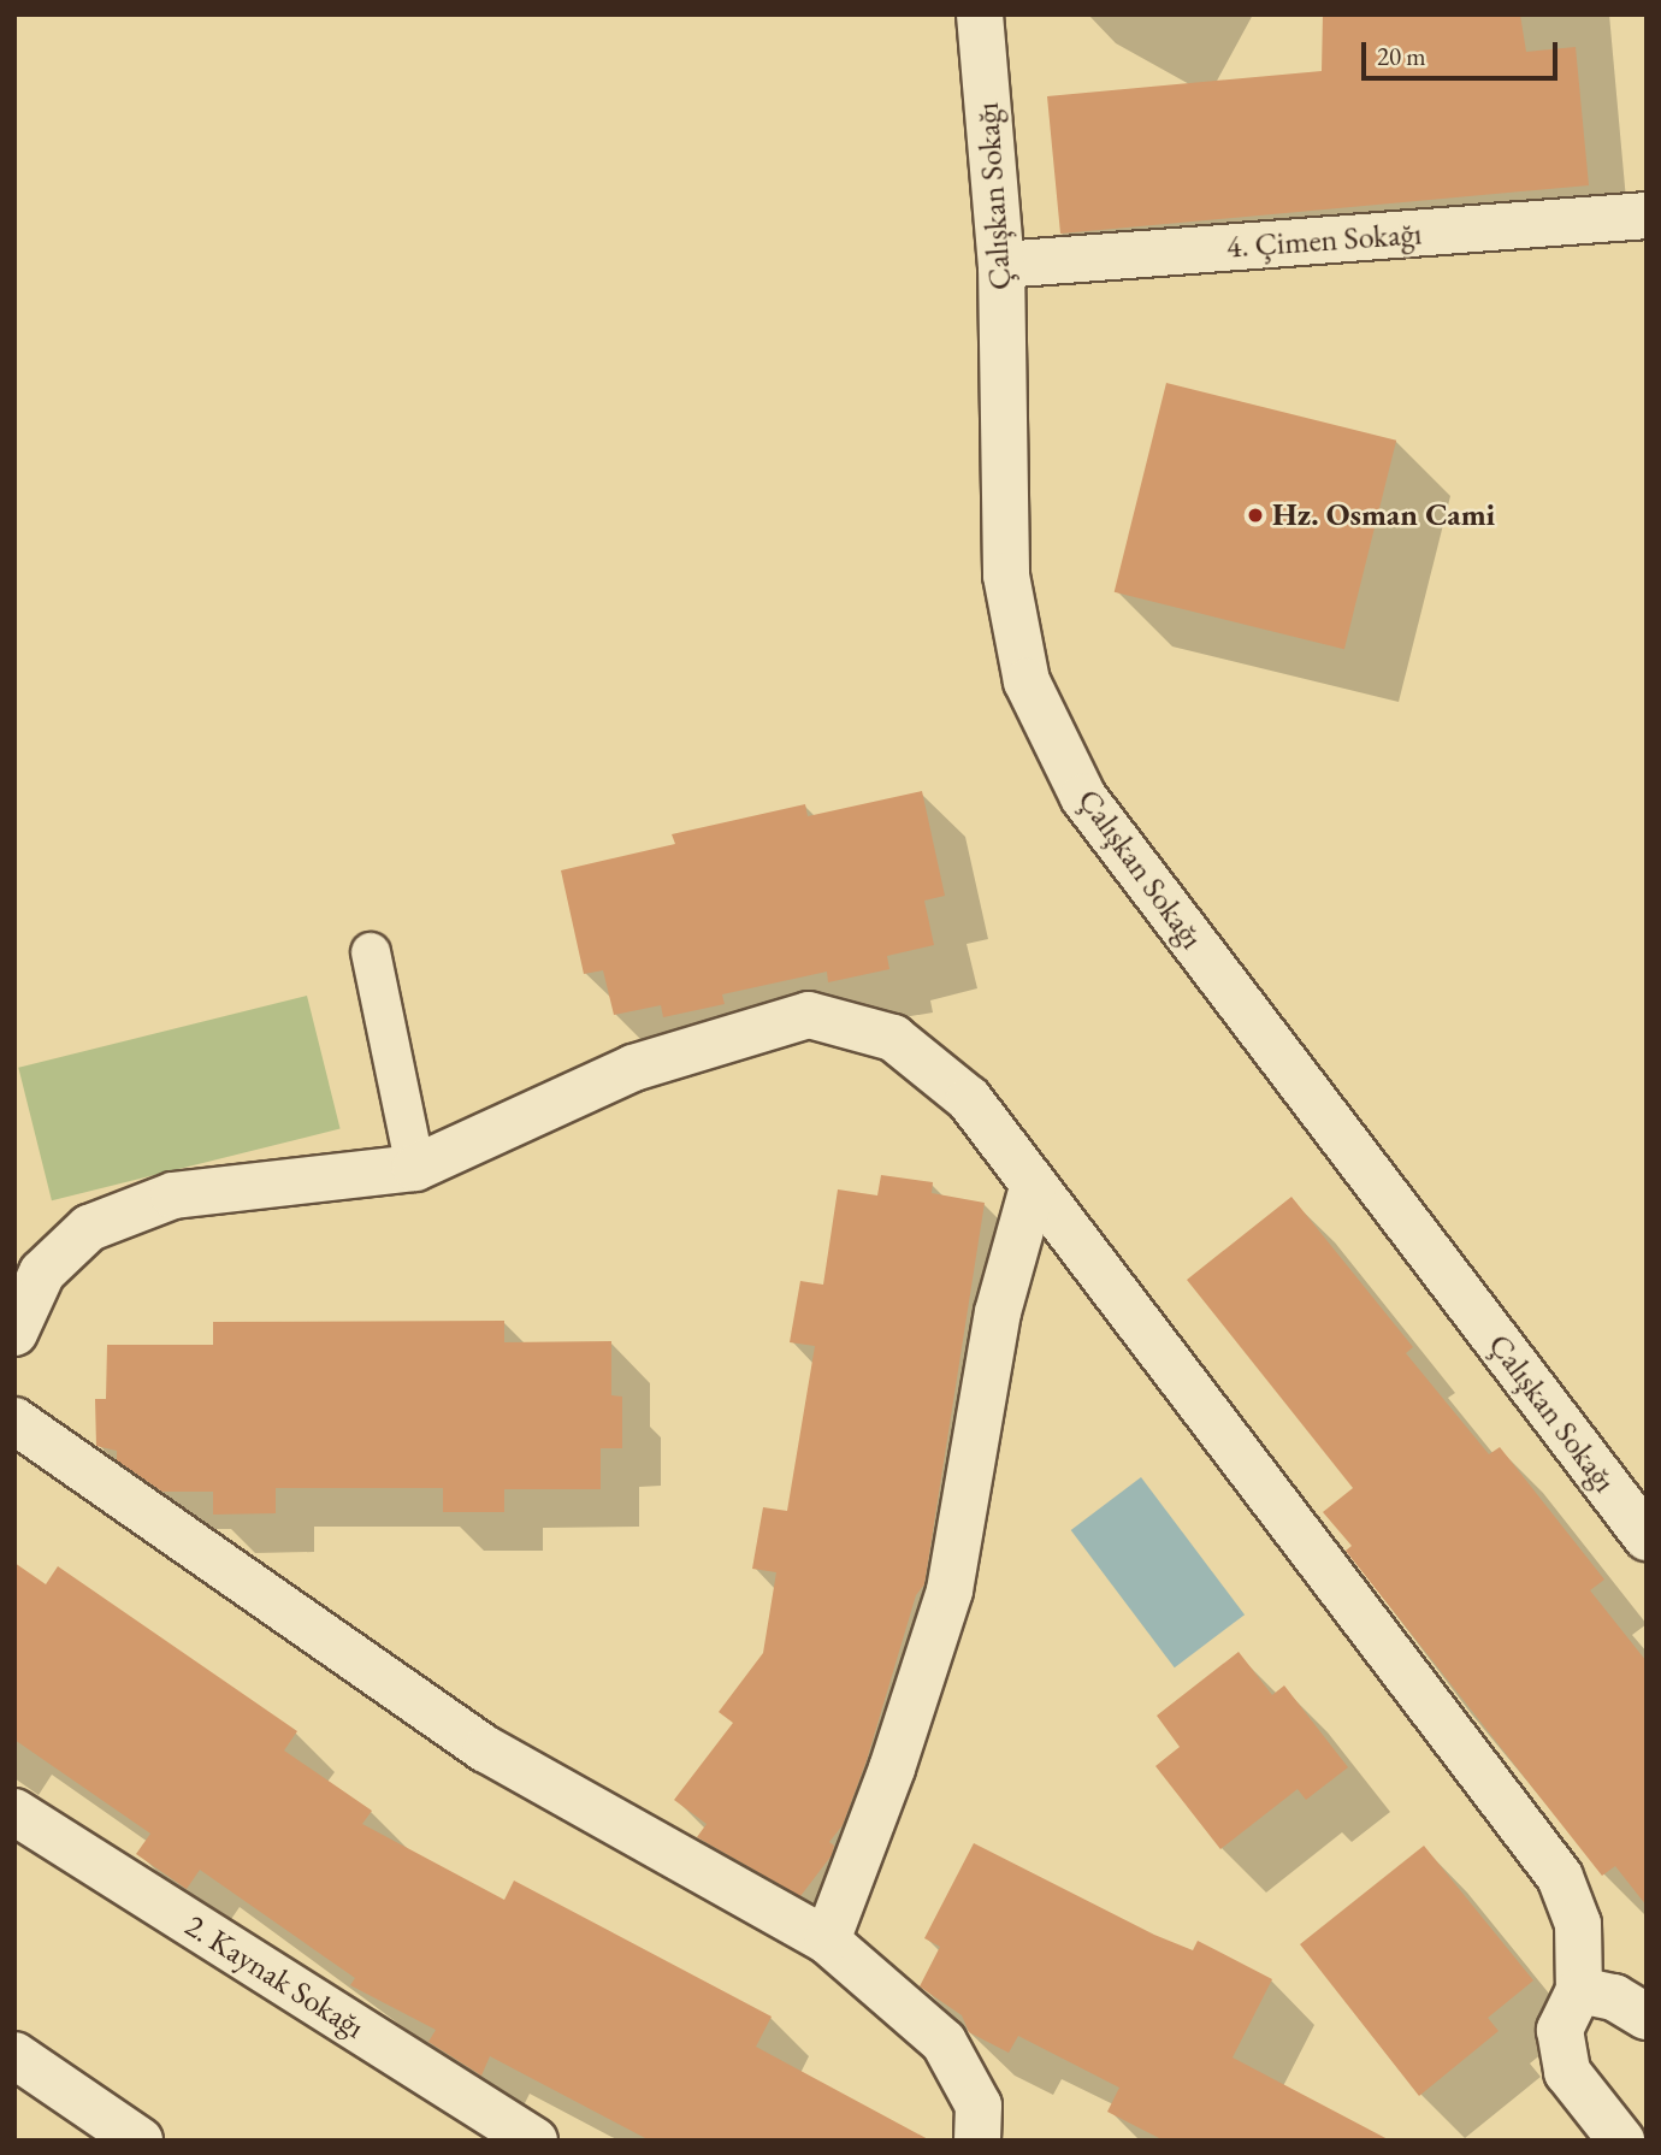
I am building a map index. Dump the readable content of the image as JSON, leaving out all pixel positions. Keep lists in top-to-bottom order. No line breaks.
{"streets":{"street":["Çalışkan Sokağı","4. Çimen Sokağı","2. Kaynak Sokağı"]},"crossings":[["Çalışkan Sokağı","4. Çimen Sokağı"]],"places":["Hz. Osman Cami"],"scale_bar":"20 m"}
